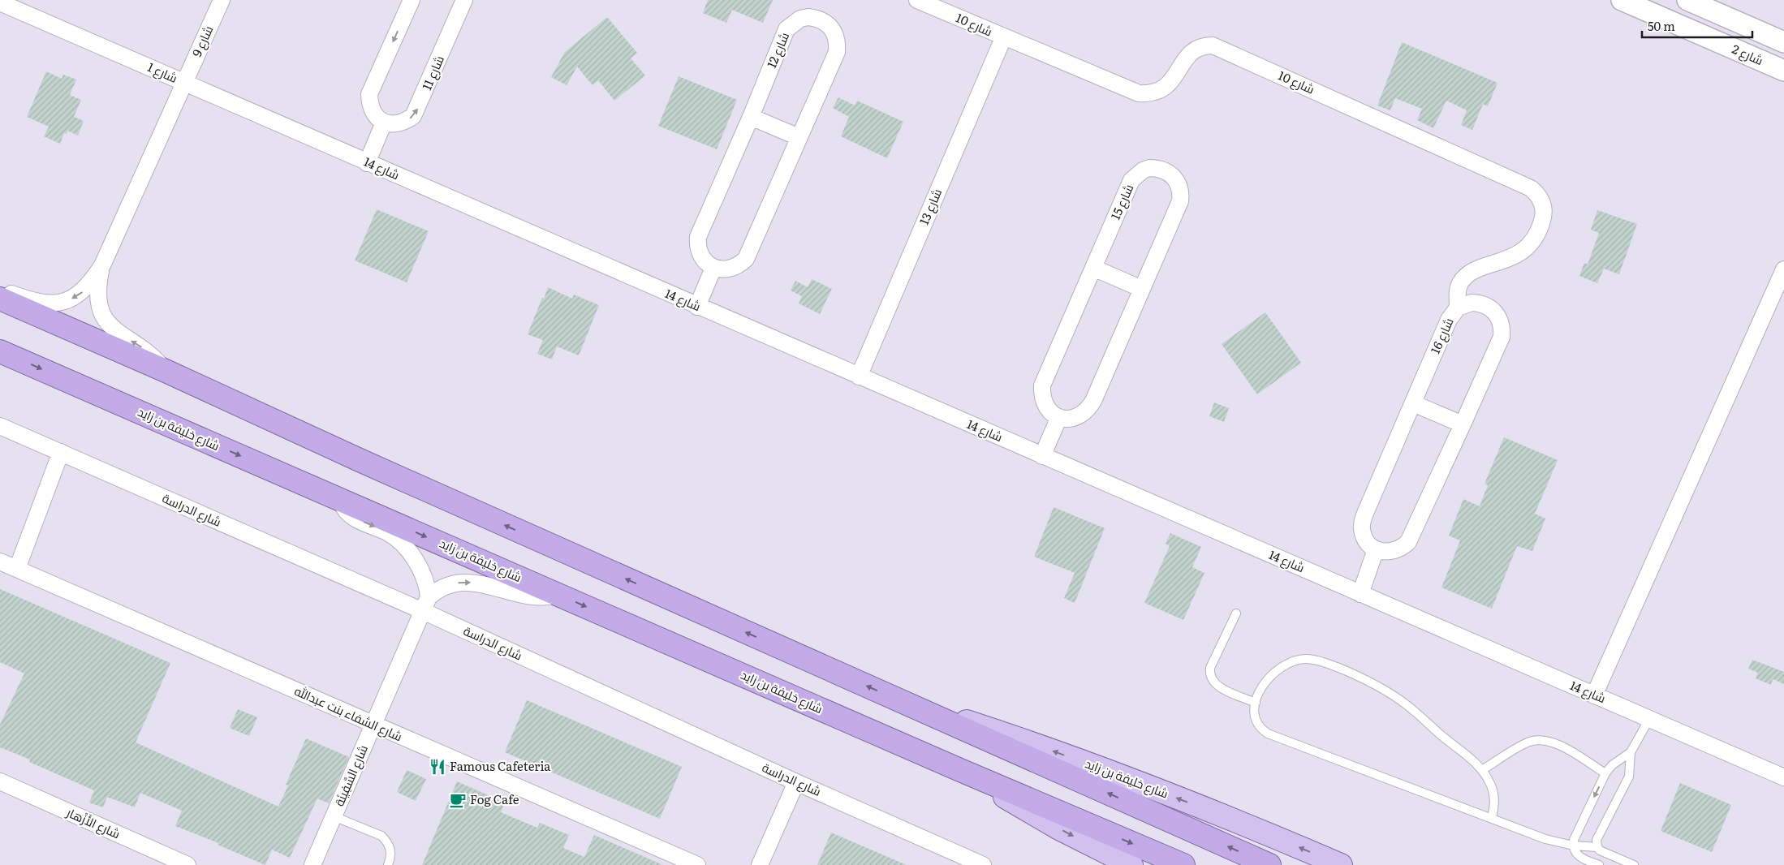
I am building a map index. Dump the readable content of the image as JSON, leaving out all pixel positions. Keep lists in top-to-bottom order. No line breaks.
{"streets":{"highway":["شارع خليفة بن زايد"],"street":["شارع 10","شارع 9","شارع 12","شارع 2","شارع 1","شارع 11","شارع 14","شارع 15","شارع 13","شارع 16","شارع الدراسة","شارع الشفاء بنت عبدالله","شارع السَّفِينَة","شارع الأَزْهار"]},"crossings":[["شارع 10","شارع 13"],["شارع 10","شارع 16"],["شارع 9","شارع 1"],["شارع 9","شارع 14"],["شارع 1","شارع 14"],["شارع 1","شارع خليفة بن زايد"],["شارع 14","شارع 13"],["شارع الدراسة","شارع السَّفِينَة"],["شارع الشفاء بنت عبدالله","شارع السَّفِينَة"]],"one_way":["شارع 11"],"places":{"restaurant":["Famous Cafeteria"],"cafe":["Fog Cafe"]},"scale_bar":"50 m"}
